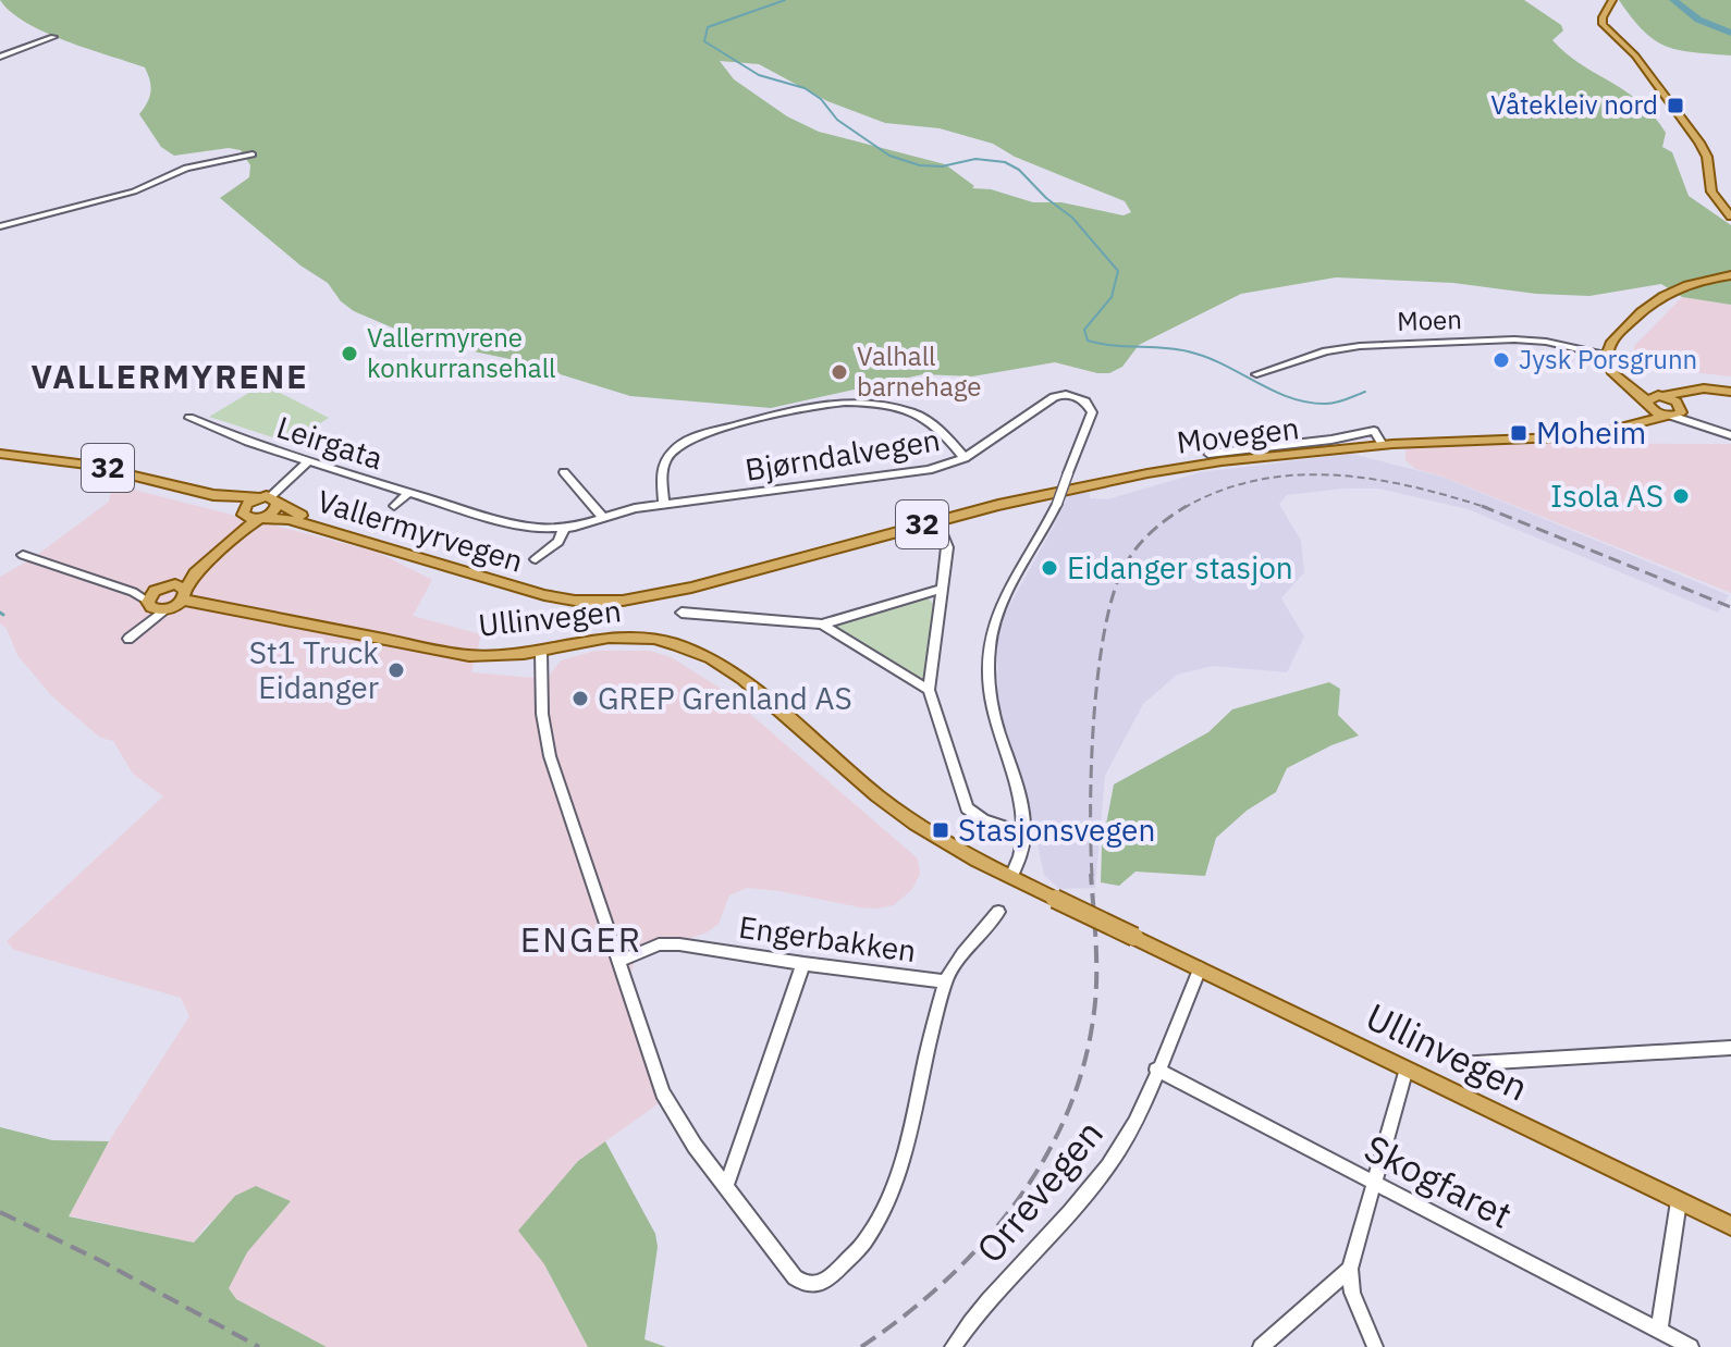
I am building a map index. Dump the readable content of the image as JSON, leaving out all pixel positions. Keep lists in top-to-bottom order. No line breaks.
{"streets":{"main road":["Movegen","32","Vallermyrvegen","Ullinvegen"],"street":["Moen","Leirgata","Bjørndalvegen","Engerbakken","Skogfaret","Orrevegen"]},"crossings":[["Movegen","Vallermyrvegen"],["Leirgata","Bjørndalvegen"],["Ullinvegen","Orrevegen"],["Skogfaret","Orrevegen"]],"districts":["VALLERMYRENE","ENGER"],"places":{"transit":["Våtekleiv nord","Moheim","Stasjonsvegen"],"other":["Vallermyrene konkurransehall","Jysk Porsgrunn","Valhall barnehage","Isola AS","Eidanger stasjon","St1 Truck Eidanger","GREP Grenland AS"]}}
